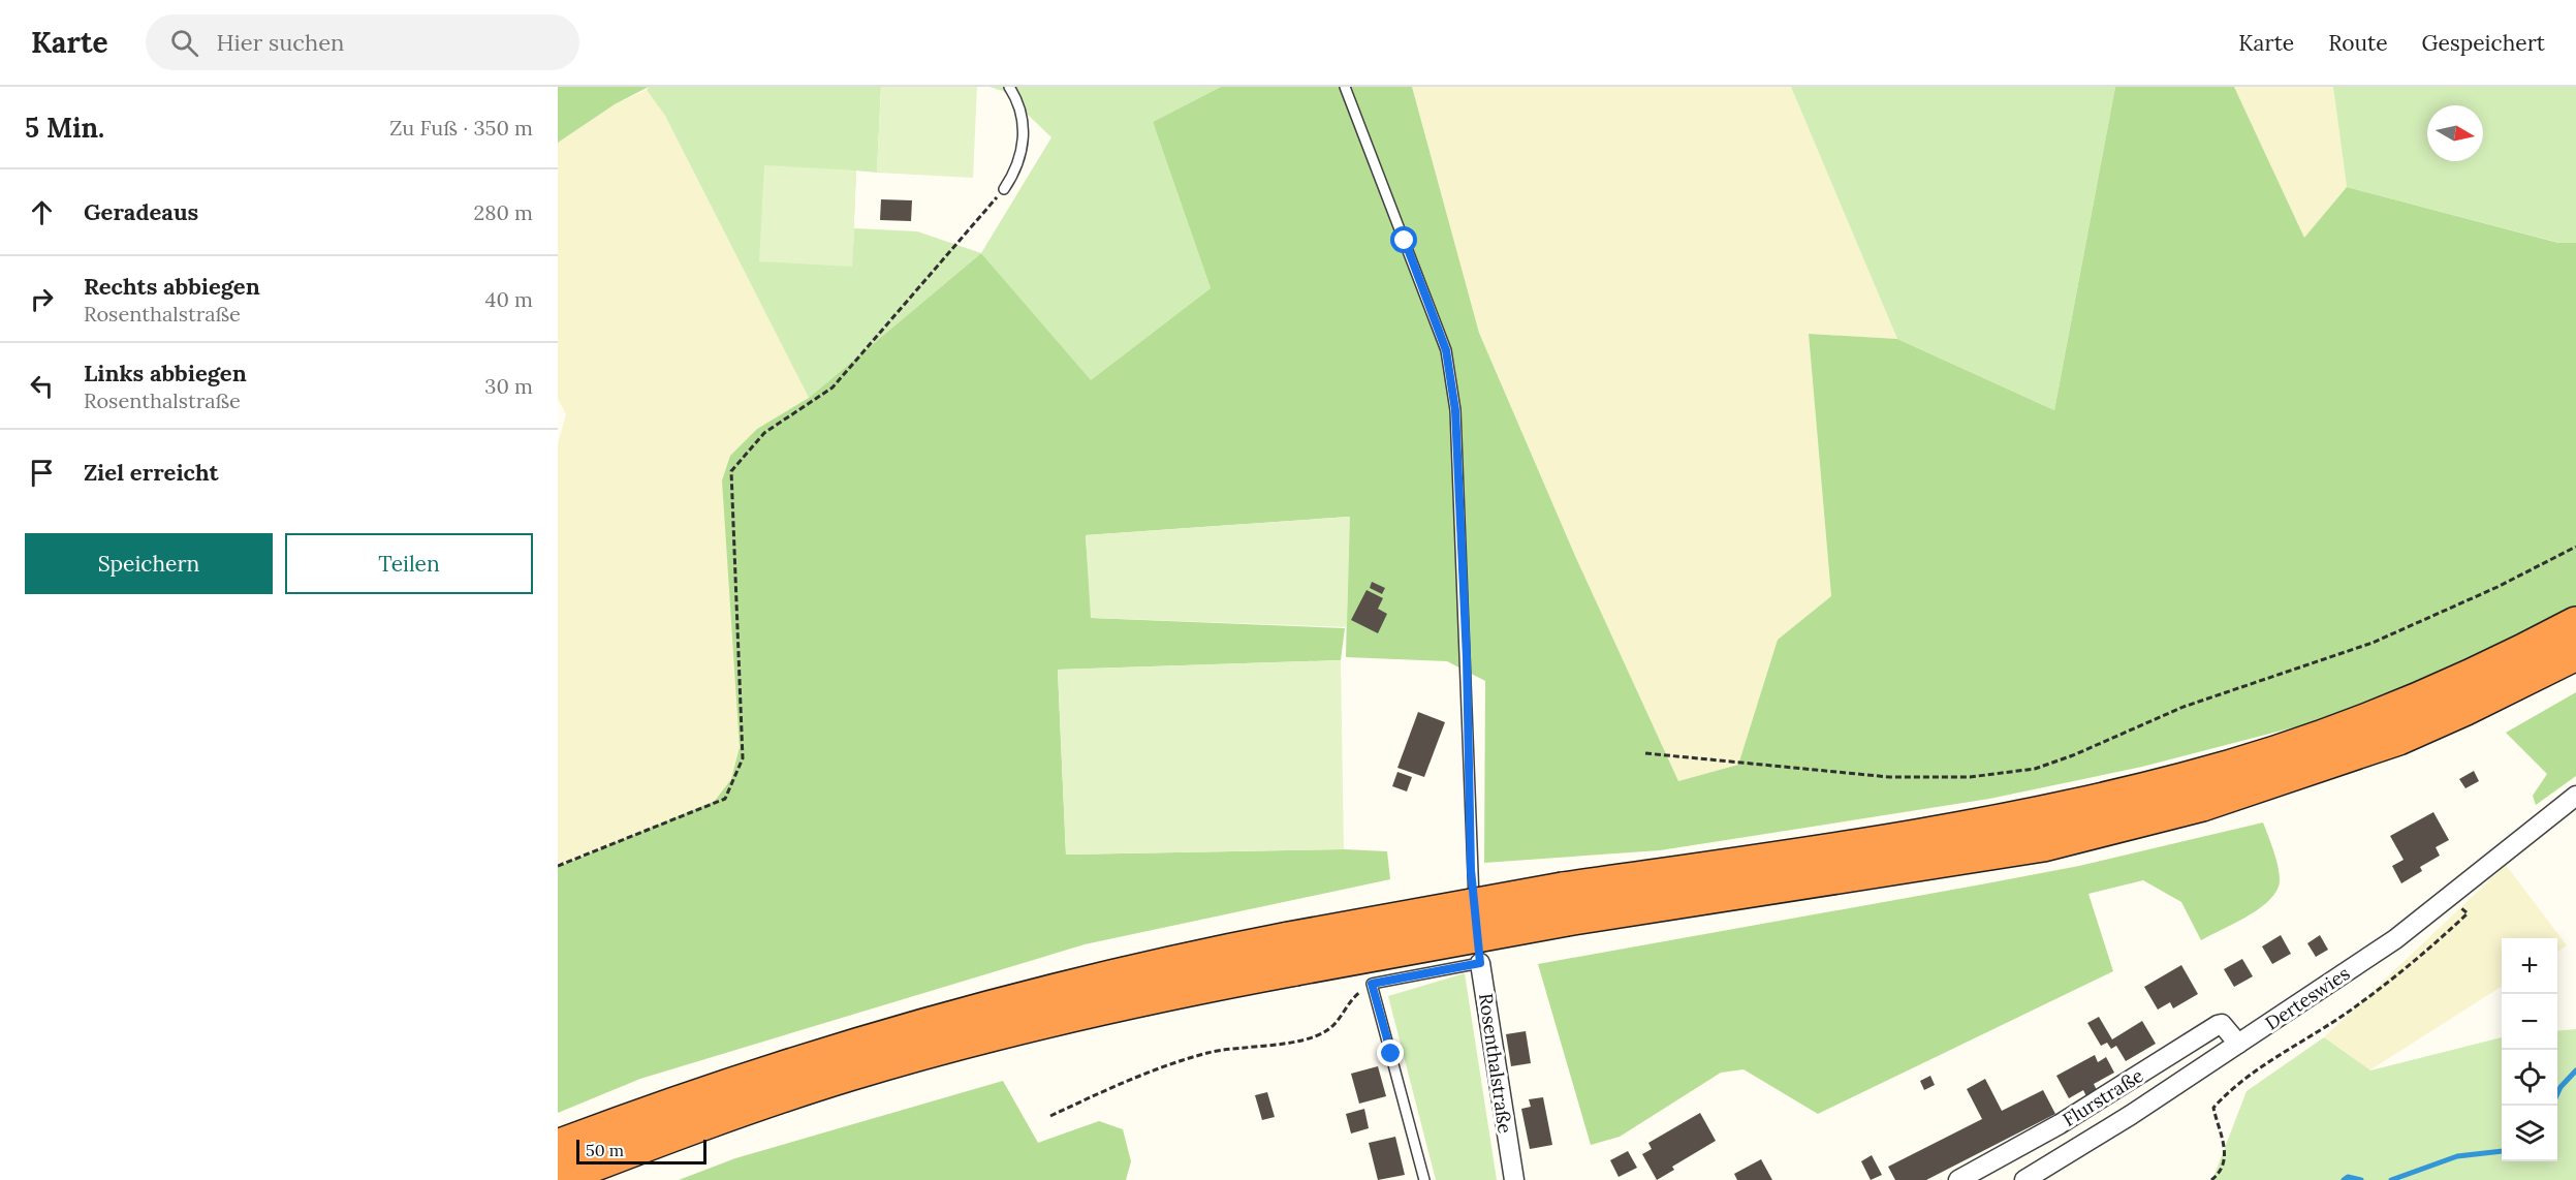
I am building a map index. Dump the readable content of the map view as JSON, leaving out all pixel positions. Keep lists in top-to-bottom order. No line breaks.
{"streets":{"street":["Derteswies","Rosenthalstraße","Flurstraße"]},"crossings":[["Derteswies","Flurstraße"]],"scale_bar":"50 m","north":"right","page":{"header":"Karte","search":"Hier suchen","nav":["Karte","Route","Gespeichert"],"heading":["5 Min.","Zu Fuß · 350 m"],"list":[["Geradeaus","280 m"],["Rechts abbiegen","Rosenthalstraße","40 m"],["Links abbiegen","Rosenthalstraße","30 m"],"Ziel erreicht"],"buttons":["Speichern","Teilen"],"map_buttons":["+","−"],"scale":"50 m"}}
